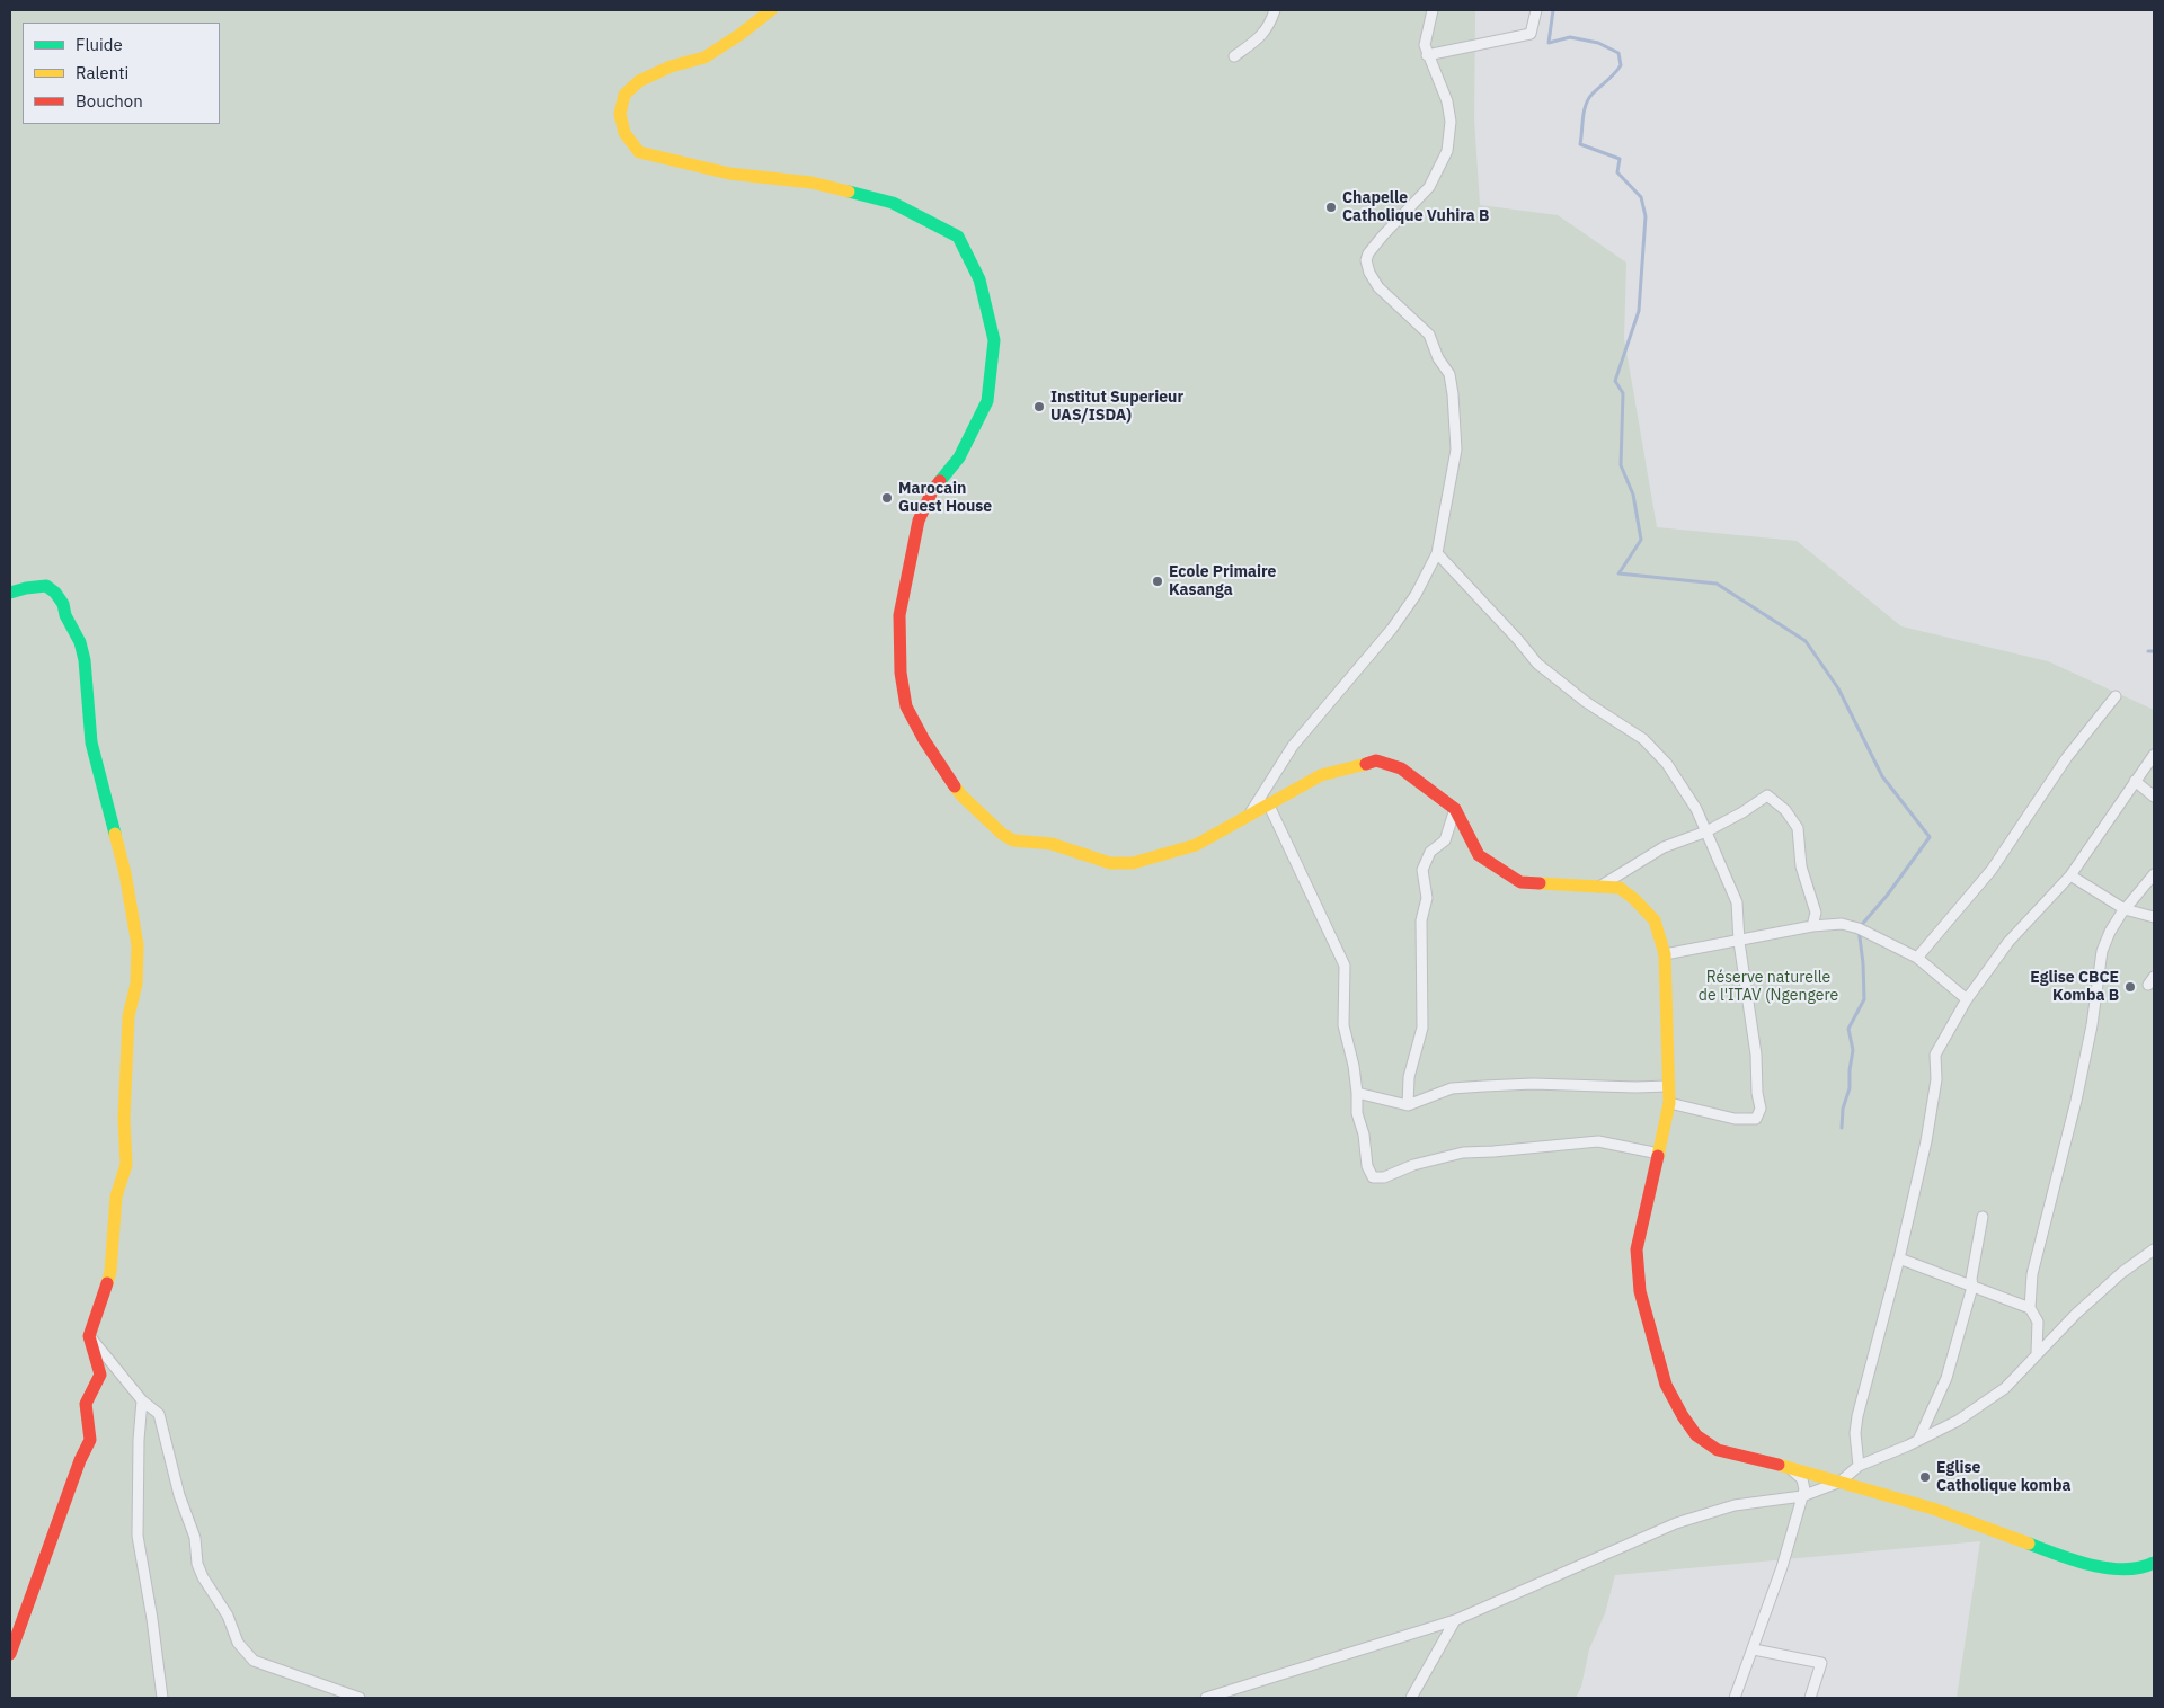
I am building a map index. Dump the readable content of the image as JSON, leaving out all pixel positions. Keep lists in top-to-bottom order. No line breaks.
{"parks":["Réserve naturelle de l'ITAV (Ngengere"],"places":["Chapelle Catholique Vuhira B","Institut Superieur UAS/ISDA)","Marocain Guest House","Ecole Primaire Kasanga","Eglise CBCE Komba B","Eglise Catholique komba"],"legend":["Fluide","Ralenti","Bouchon"]}
